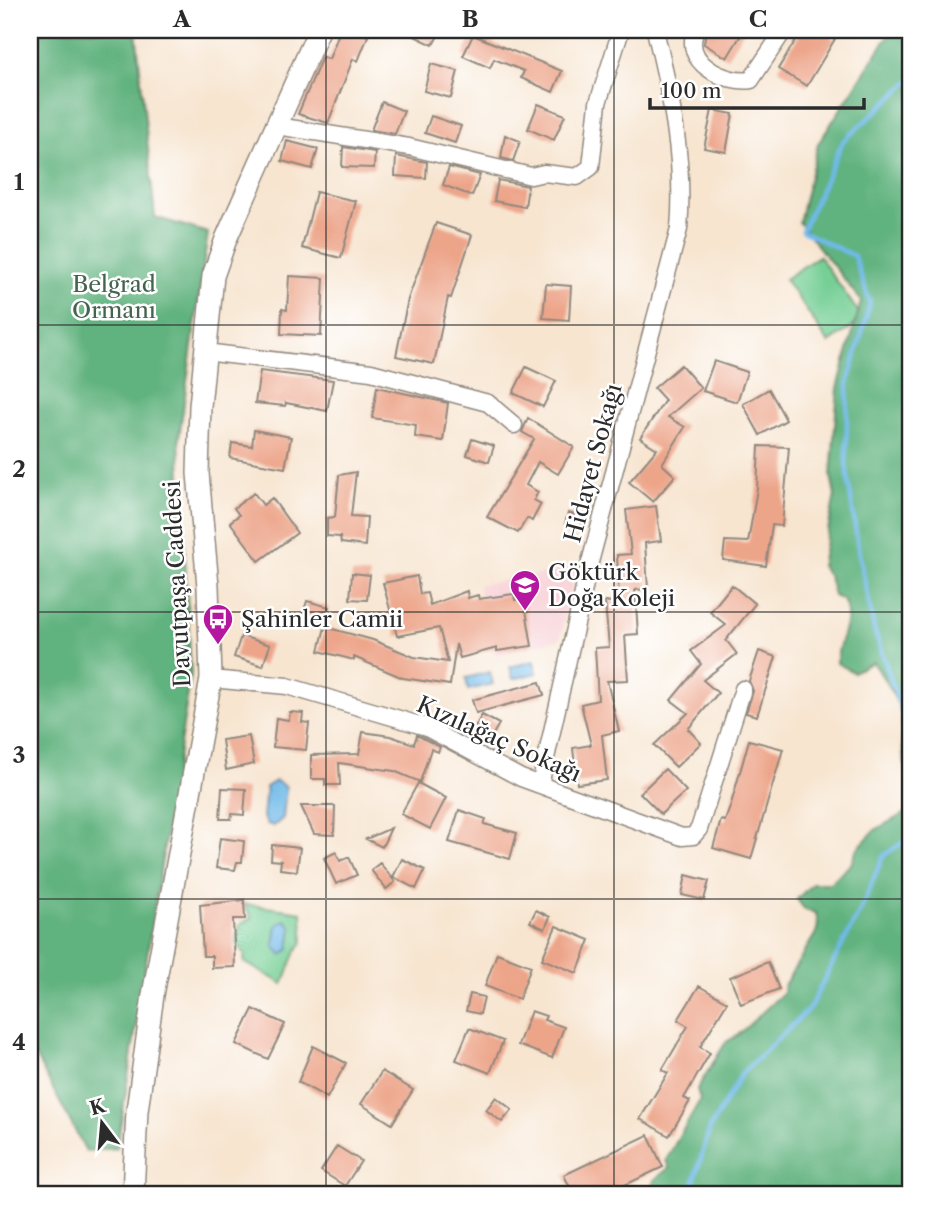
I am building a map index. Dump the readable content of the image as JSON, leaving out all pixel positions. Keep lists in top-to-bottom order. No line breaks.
{"streets":{"street":["Hidayet Sokağı","Davutpaşa Caddesi","Kızılağaç Sokağı"]},"crossings":[["Hidayet Sokağı","Kızılağaç Sokağı"],["Davutpaşa Caddesi","Kızılağaç Sokağı"]],"parks":["Belgrad Ormanı"],"places":{"school or university":["Göktürk Doğa Koleji"],"bus stop":["Şahinler Camii"]},"scale_bar":"100 m","north":"top","grid":{"columns":["A","B","C"],"rows":["1","2","3","4"]}}
